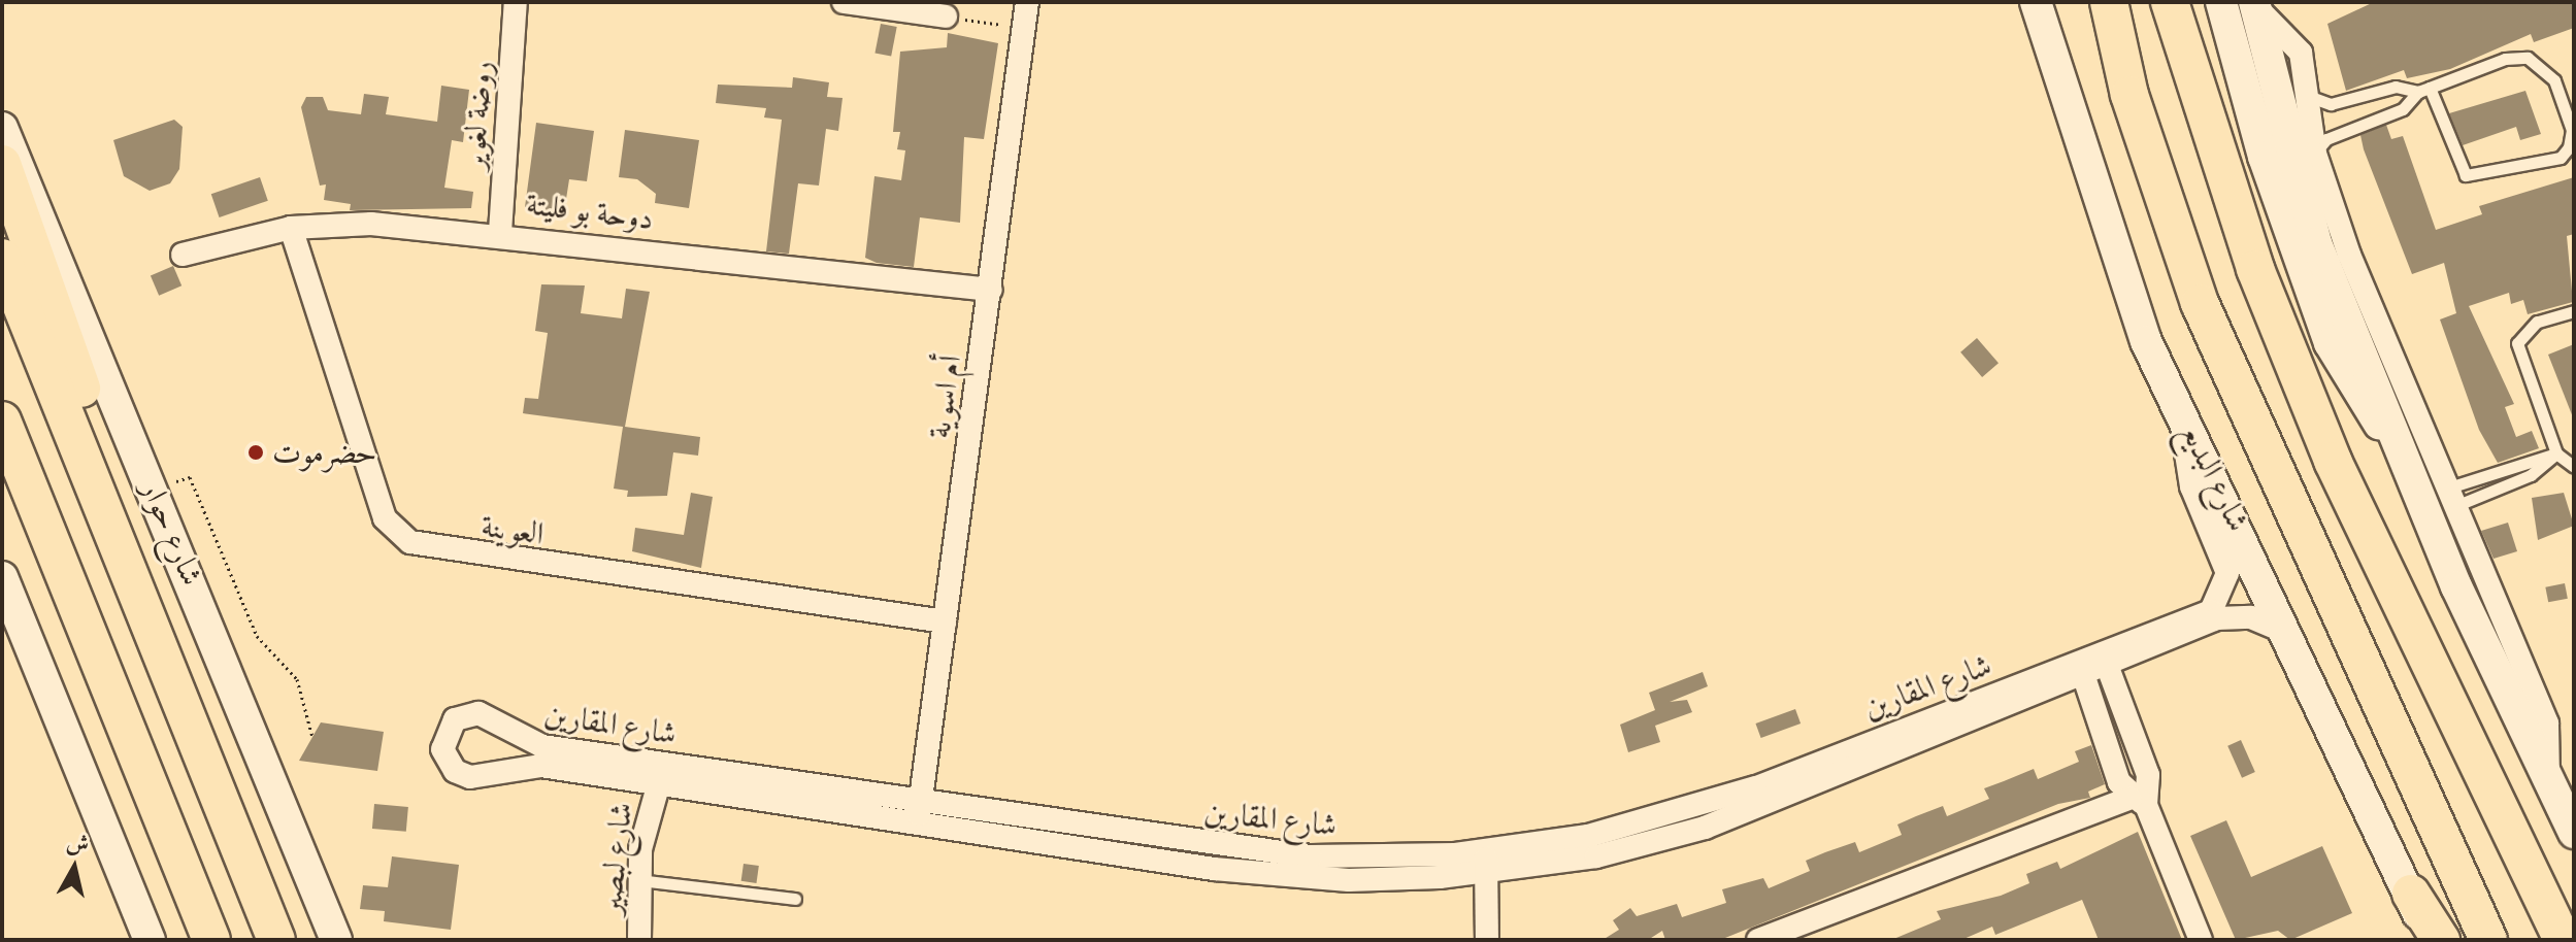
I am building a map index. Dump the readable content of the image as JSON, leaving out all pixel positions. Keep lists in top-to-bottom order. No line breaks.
{"streets":{"highway":["شارع البديع","شارع حوار"],"street":["روضة لغوير","دوحة بو فليتة","أم اسوية","العوينة","شارع المقارين","شارع لبصير"]},"crossings":[["روضة لغوير","دوحة بو فليتة"],["دوحة بو فليتة","أم اسوية"],["دوحة بو فليتة","العوينة"],["أم اسوية","العوينة"],["أم اسوية","شارع المقارين"],["شارع البديع","شارع المقارين"],["شارع المقارين","شارع لبصير"]],"places":["حضرموت"],"north":"top"}
